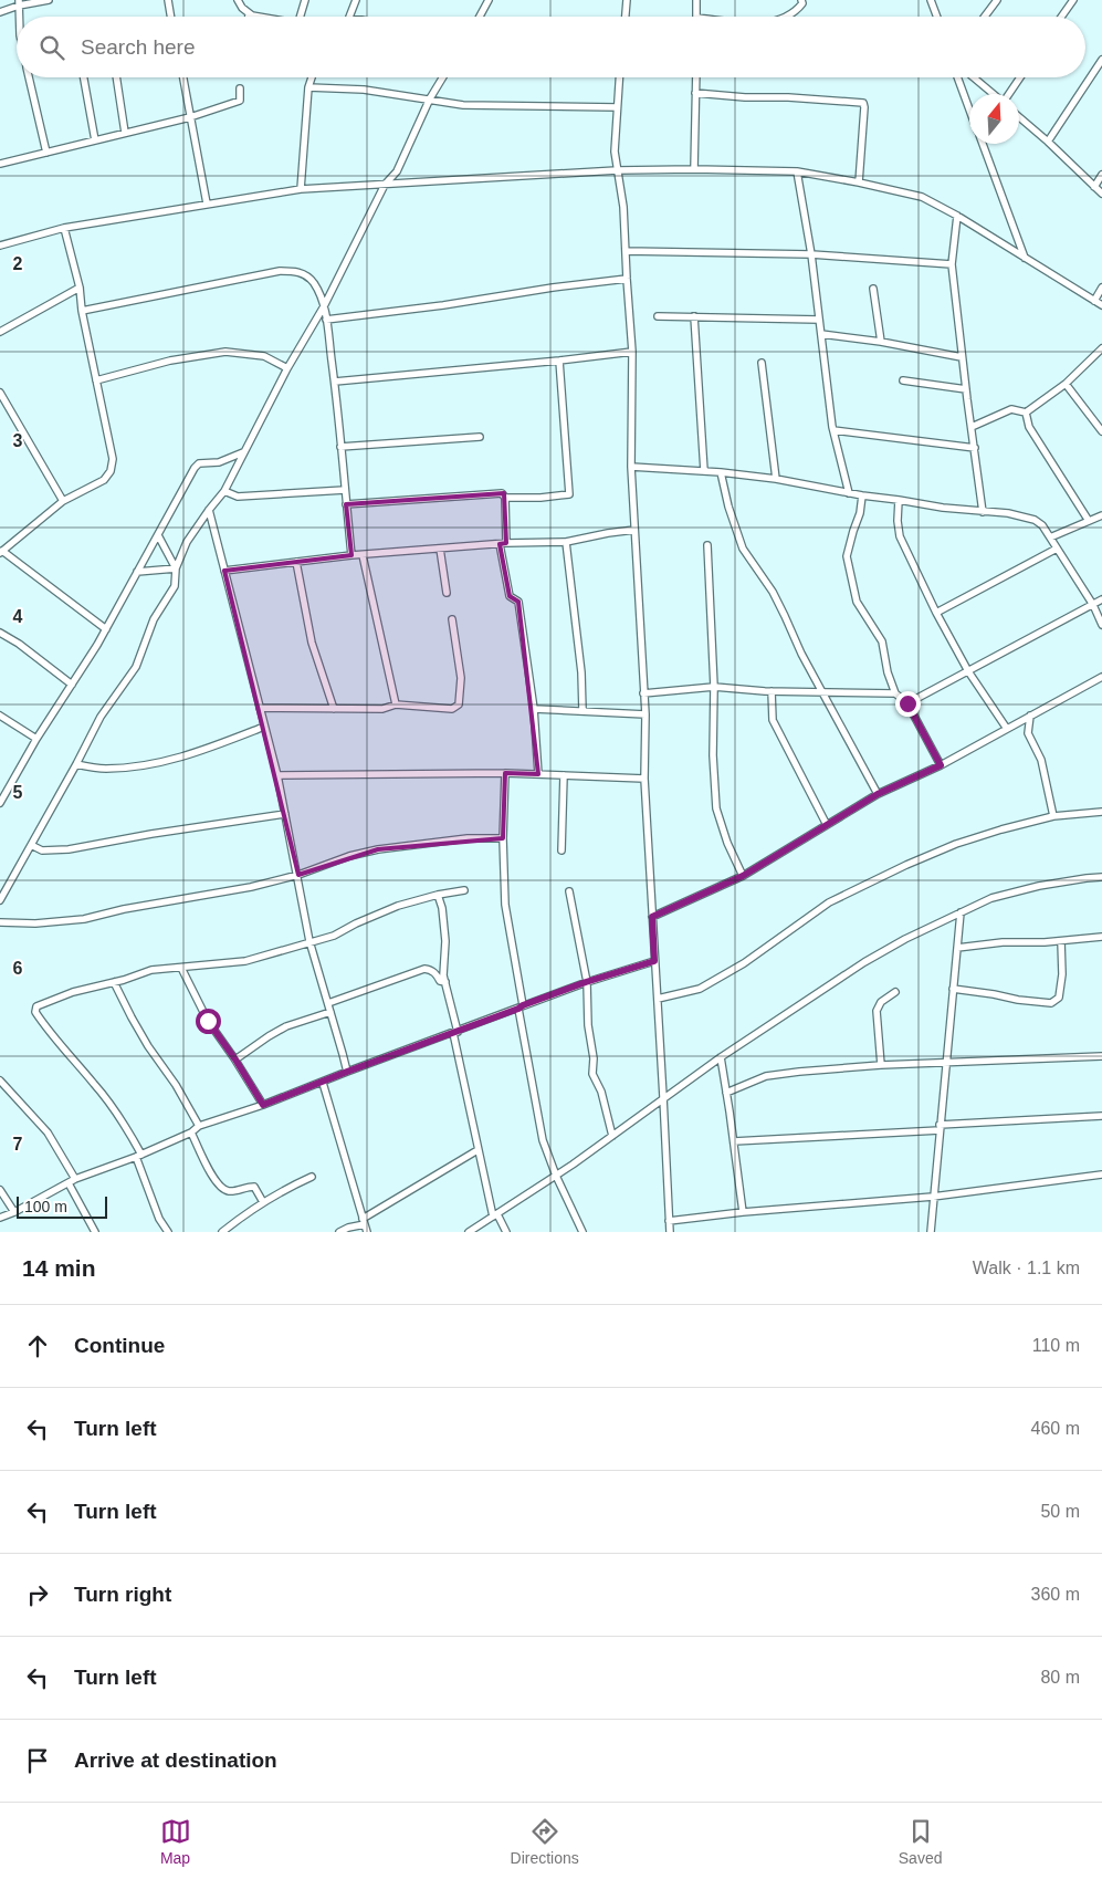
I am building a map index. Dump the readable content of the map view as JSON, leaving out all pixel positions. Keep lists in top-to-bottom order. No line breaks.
{"scale_bar":"100 m","north":"top","page":{"search":"Search here","scale":"100 m","heading":["14 min","Walk · 1.1 km"],"list":[["Continue","110 m"],["Turn left","460 m"],["Turn left","50 m"],["Turn right","360 m"],["Turn left","80 m"],"Arrive at destination"],"nav":["Map","Directions","Saved"]},"grid":{"rows":["2","3","4","5","6","7"]}}
